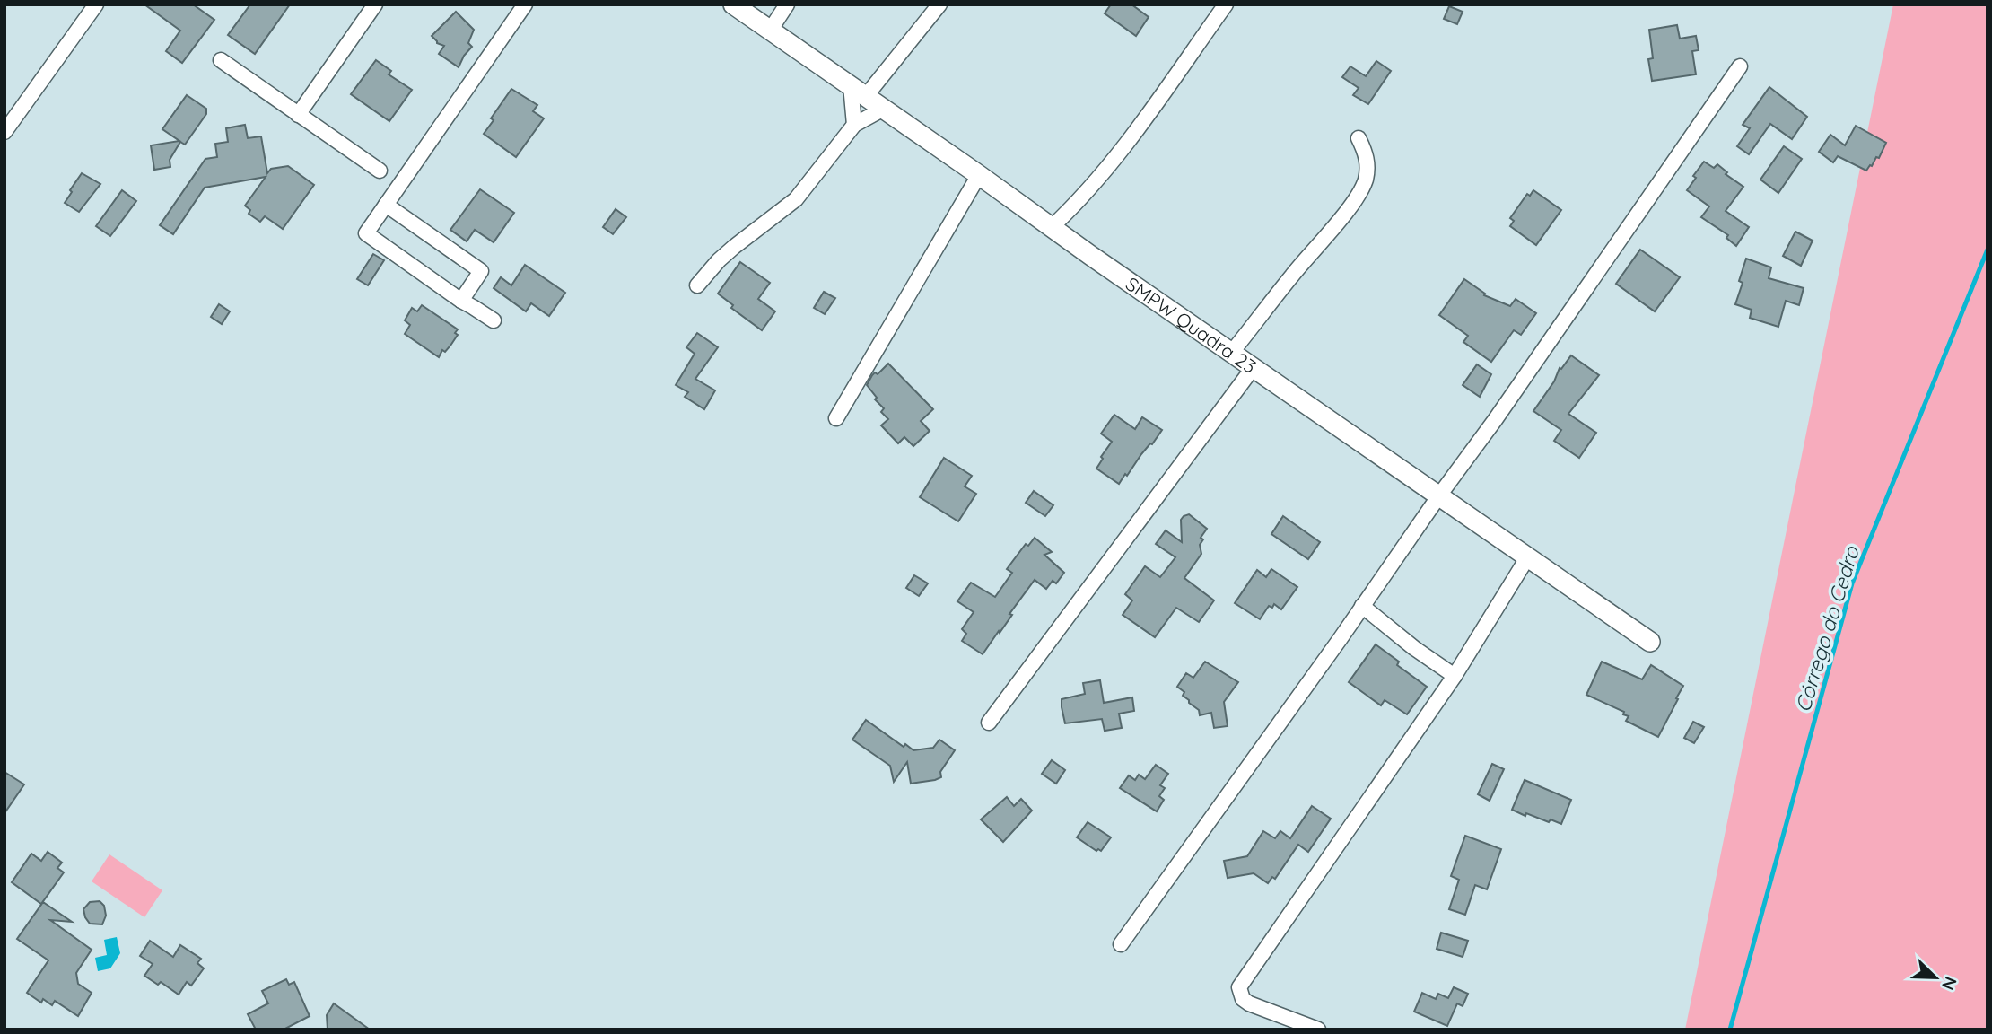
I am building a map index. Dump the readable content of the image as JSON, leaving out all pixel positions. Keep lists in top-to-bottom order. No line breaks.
{"streets":{"street":["SMPW Quadra 23"]},"water":["Córrego do Cedro"],"north":"bottom right"}
